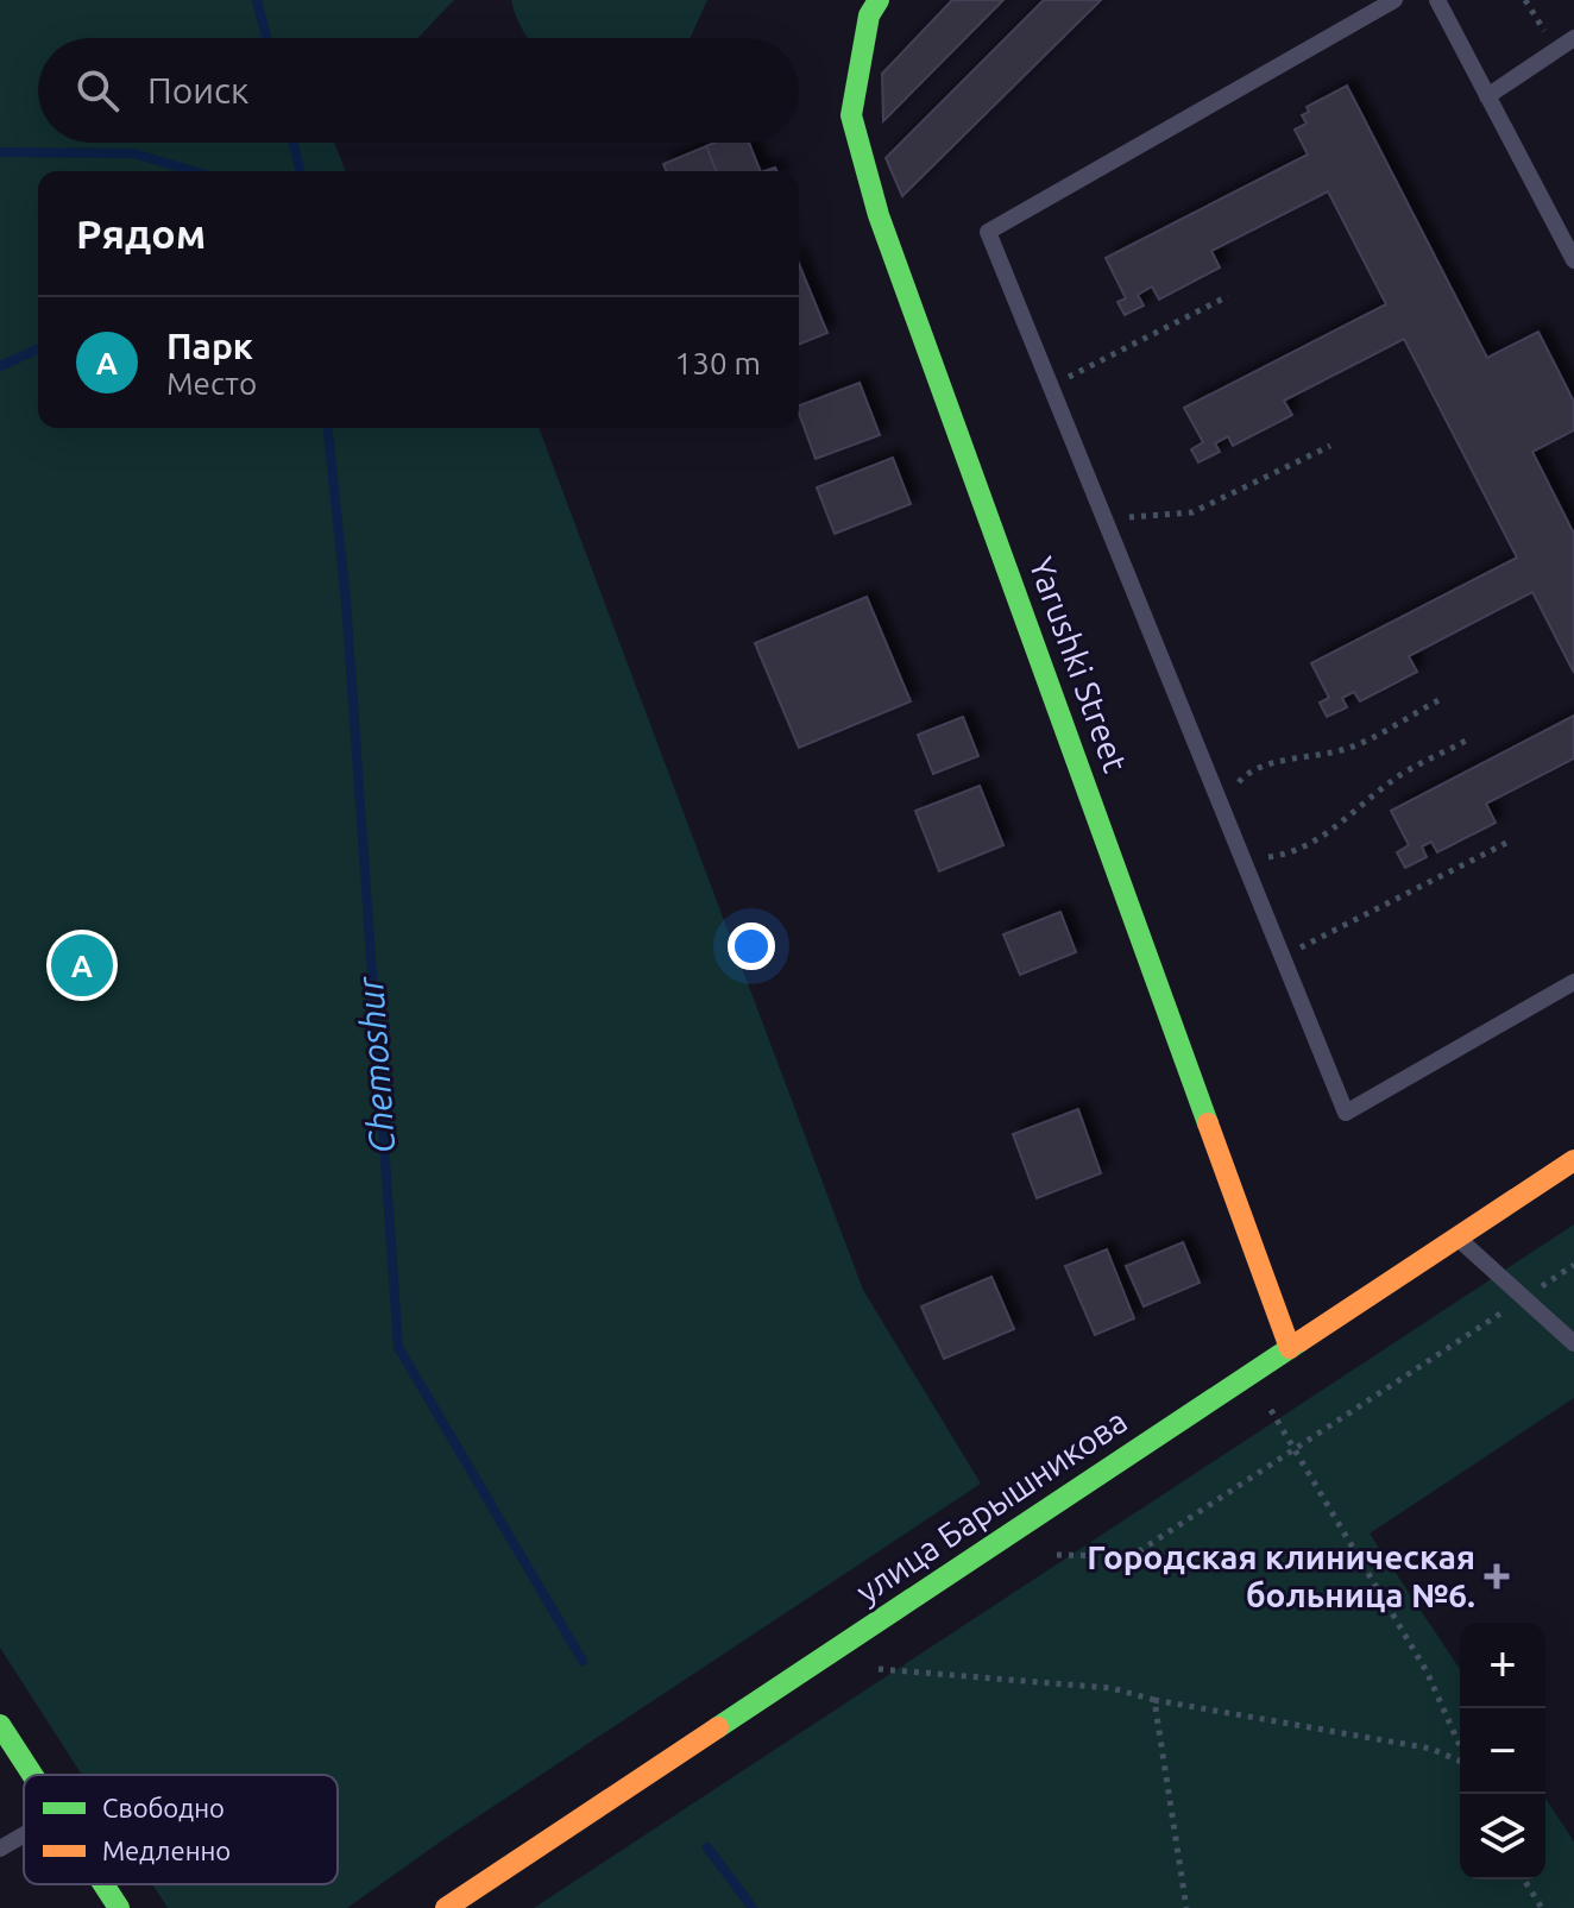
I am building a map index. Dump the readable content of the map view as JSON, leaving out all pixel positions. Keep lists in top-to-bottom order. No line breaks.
{"streets":{"street":["Yarushki Street","улица Барышникова"]},"crossings":[["Yarushki Street","улица Барышникова"]],"water":["Chemoshur"],"places":{"health":["Городская клиническая больница №6."]},"legend":["Свободно","Медленно"],"page":{"search":"Поиск","heading":"Рядом","list":[{"mark":"A","name":"Парк","note":"Место","value":"130 m"}],"pins":"A","map_buttons":["+","−"]}}
